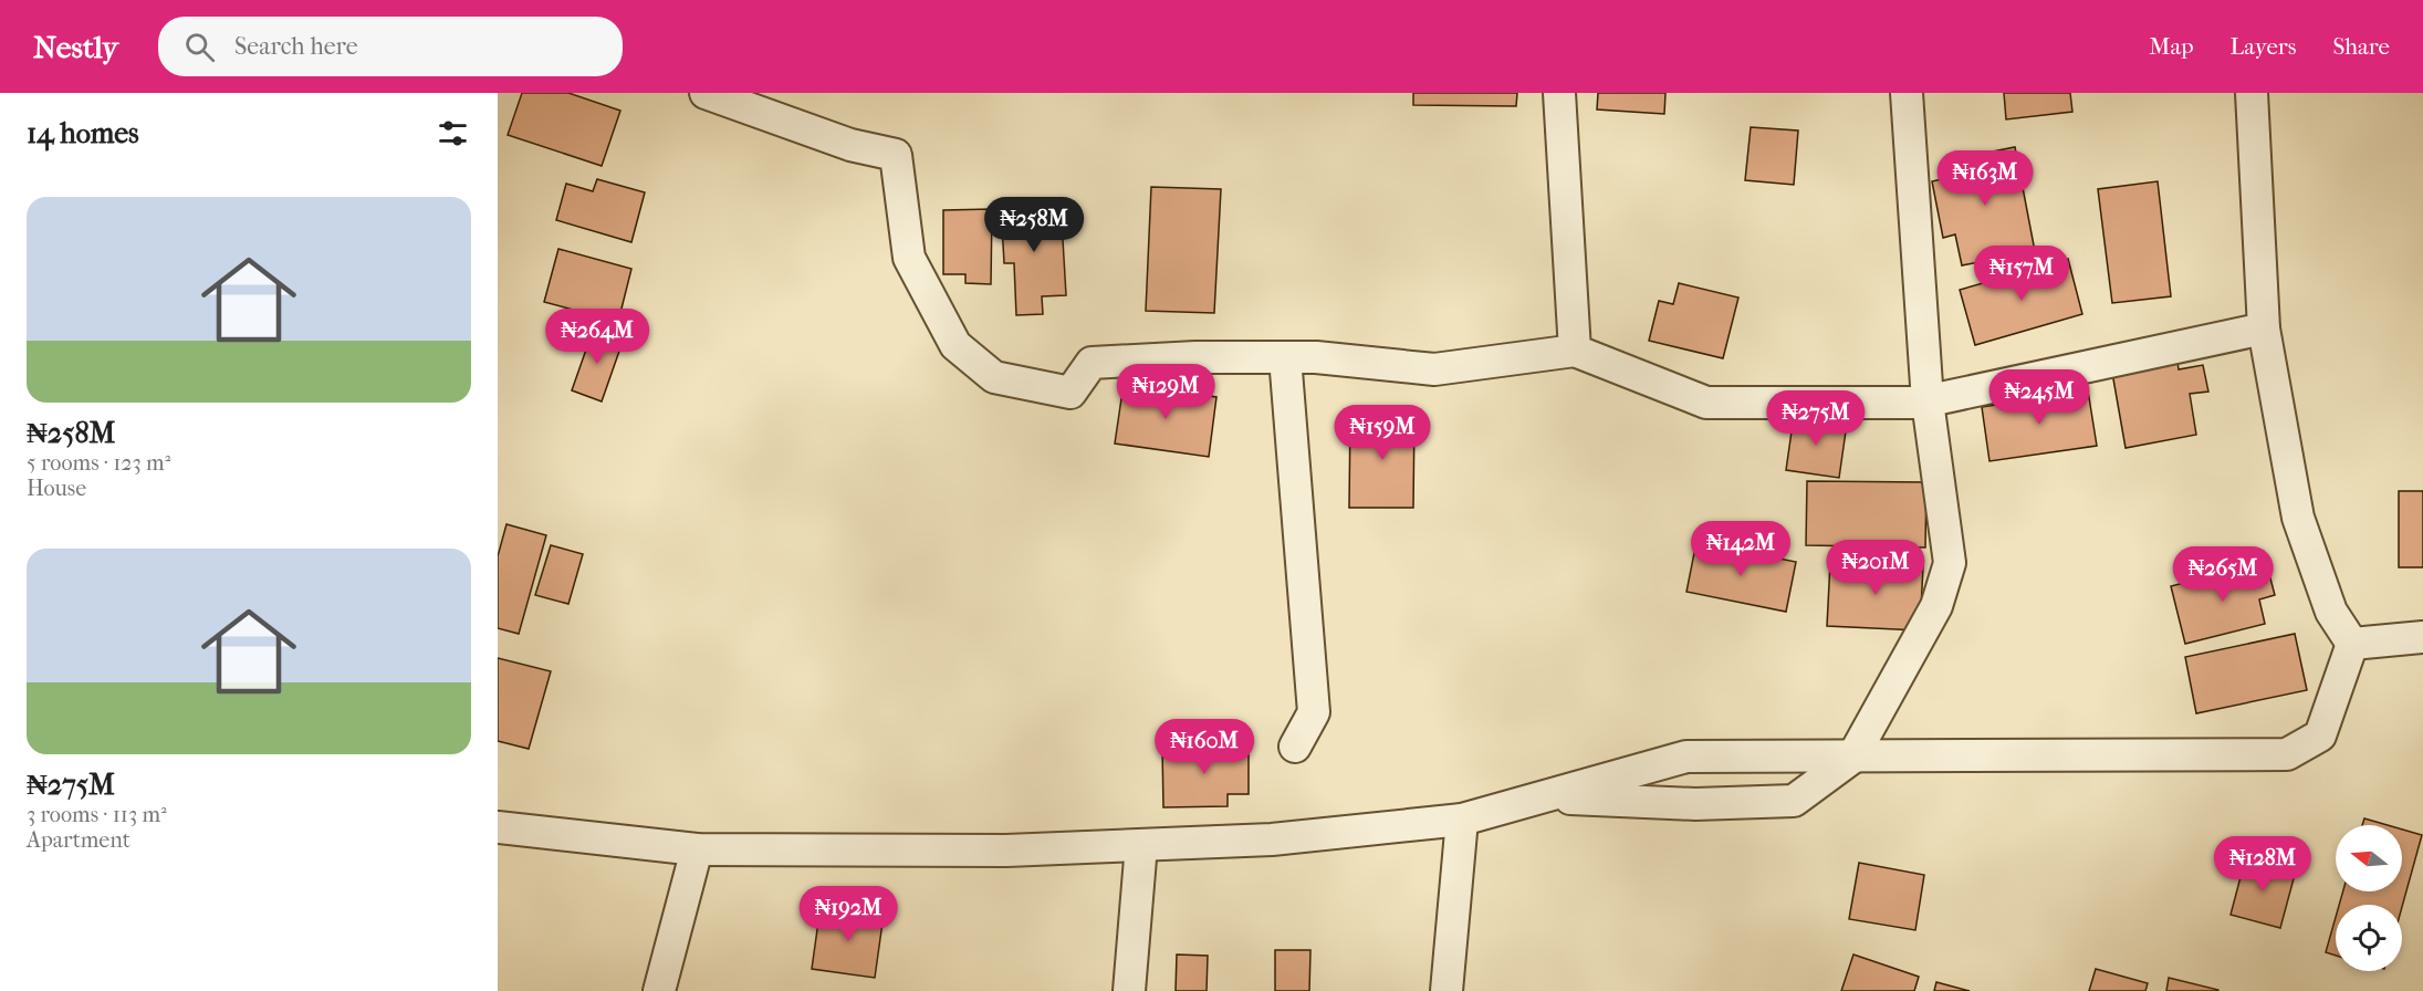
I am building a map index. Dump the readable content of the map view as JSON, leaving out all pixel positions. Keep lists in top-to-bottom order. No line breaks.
{"north":"left","page":{"header":"Nestly","search":"Search here","nav":["Map","Layers","Share"],"heading":"14 homes","price":["₦163M","₦258M","₦157M","₦264M","₦129M","₦245M","₦275M","₦159M","₦142M","₦201M","₦265M","₦160M","₦128M","₦192M"],"list":[{"name":"₦258M","note":"5 rooms · 123 m² · House"},{"name":"₦275M","note":"3 rooms · 113 m² · Apartment"}]}}
